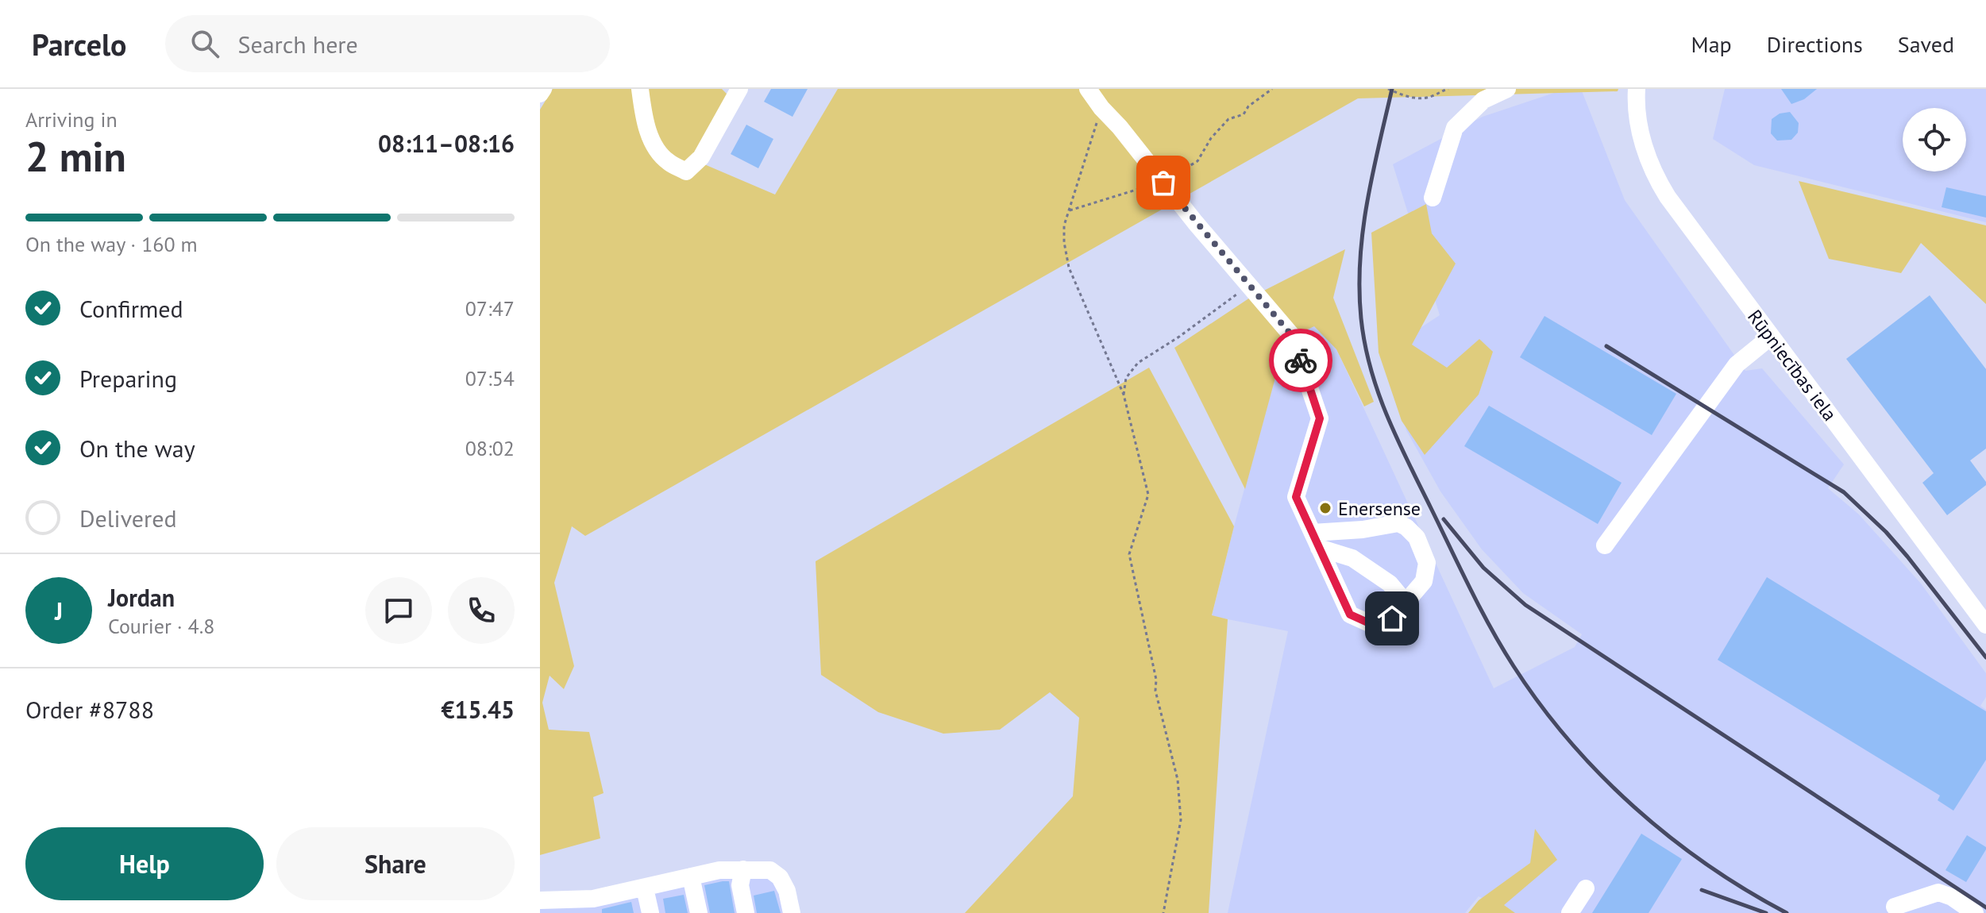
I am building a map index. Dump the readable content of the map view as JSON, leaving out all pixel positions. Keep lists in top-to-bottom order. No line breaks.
{"streets":{"street":["Rūpniecības iela"]},"places":["Enersense"],"page":{"header":"Parcelo","search":"Search here","nav":["Map","Directions","Saved"],"heading":["2 min","Arriving in","08:11–08:16"],"panel":["Jordan","Courier · 4.8","Order #8788","€15.45"],"bar":"On the way · 160 m","list":[["Confirmed","07:47"],["Preparing","07:54"],["On the way","08:02"],"Delivered"],"round":"J","buttons":["Help","Share"]}}
